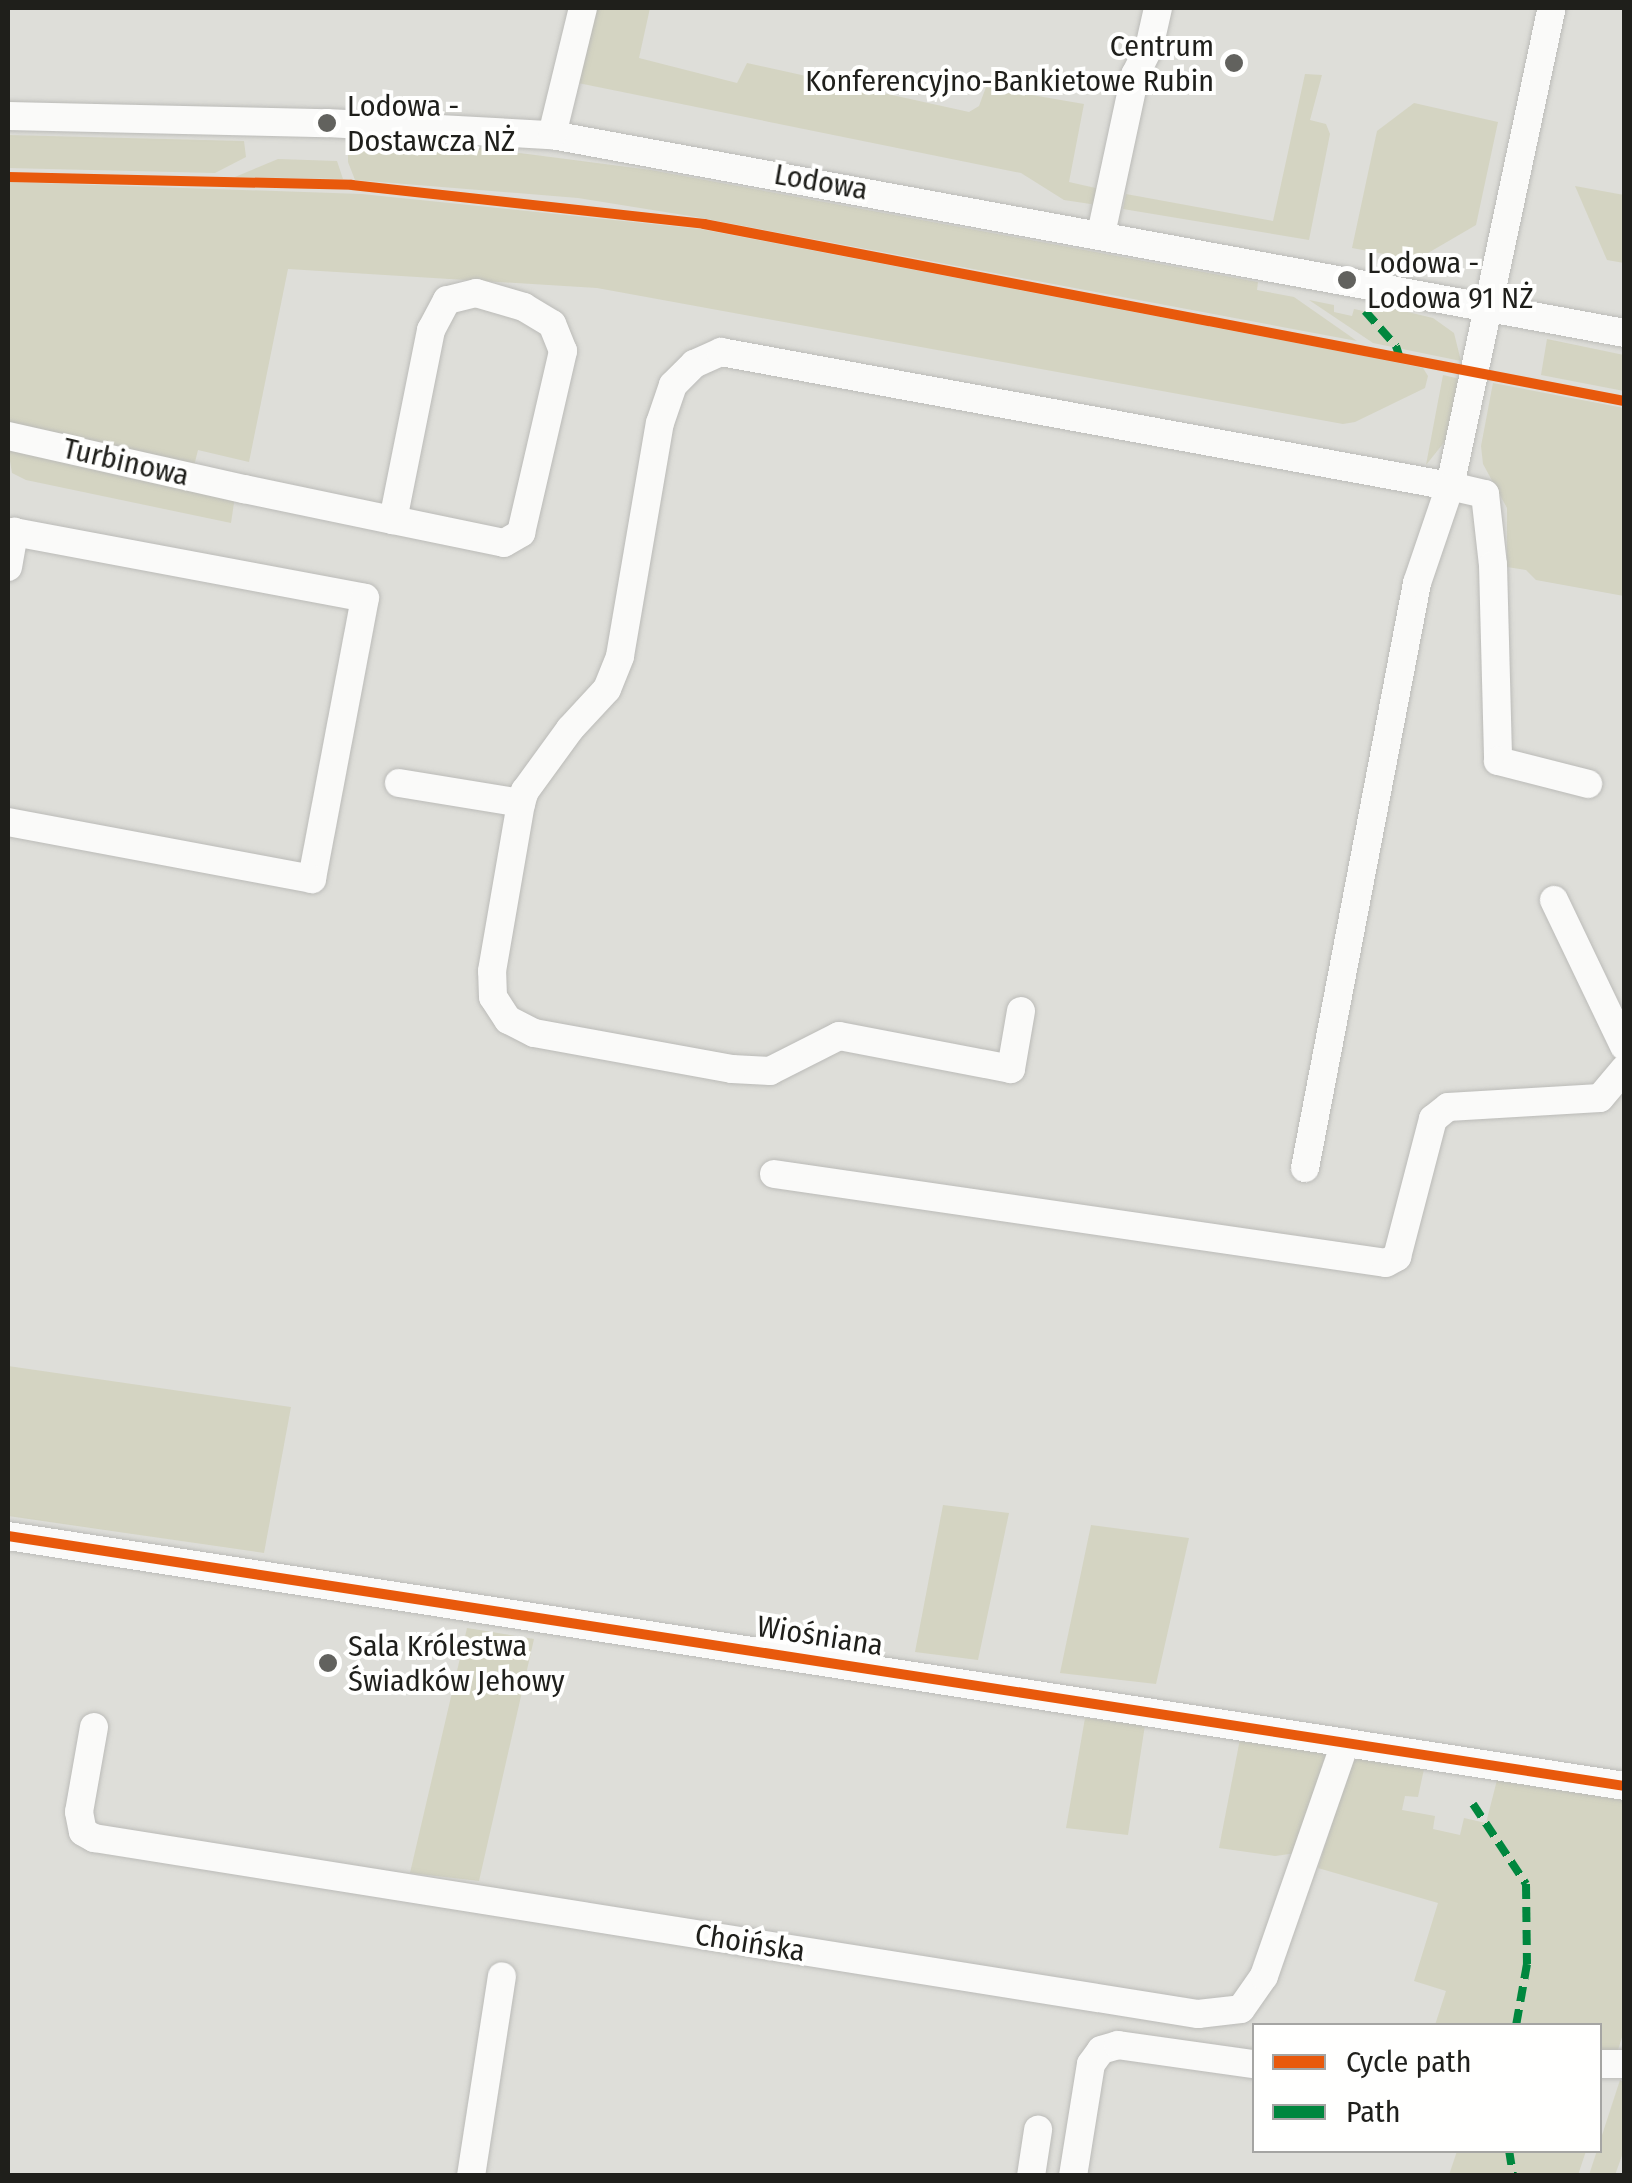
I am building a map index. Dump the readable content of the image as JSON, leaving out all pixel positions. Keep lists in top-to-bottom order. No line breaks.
{"streets":{"street":["Lodowa","Turbinowa","Wiośniana","Choińska"]},"crossings":[["Wiośniana","Choińska"]],"places":["Centrum Konferencyjno-Bankietowe Rubin","Lodowa - Dostawcza NŻ","Lodowa - Lodowa 91 NŻ","Sala Królestwa Świadków Jehowy"],"legend":["Cycle path","Path"]}
